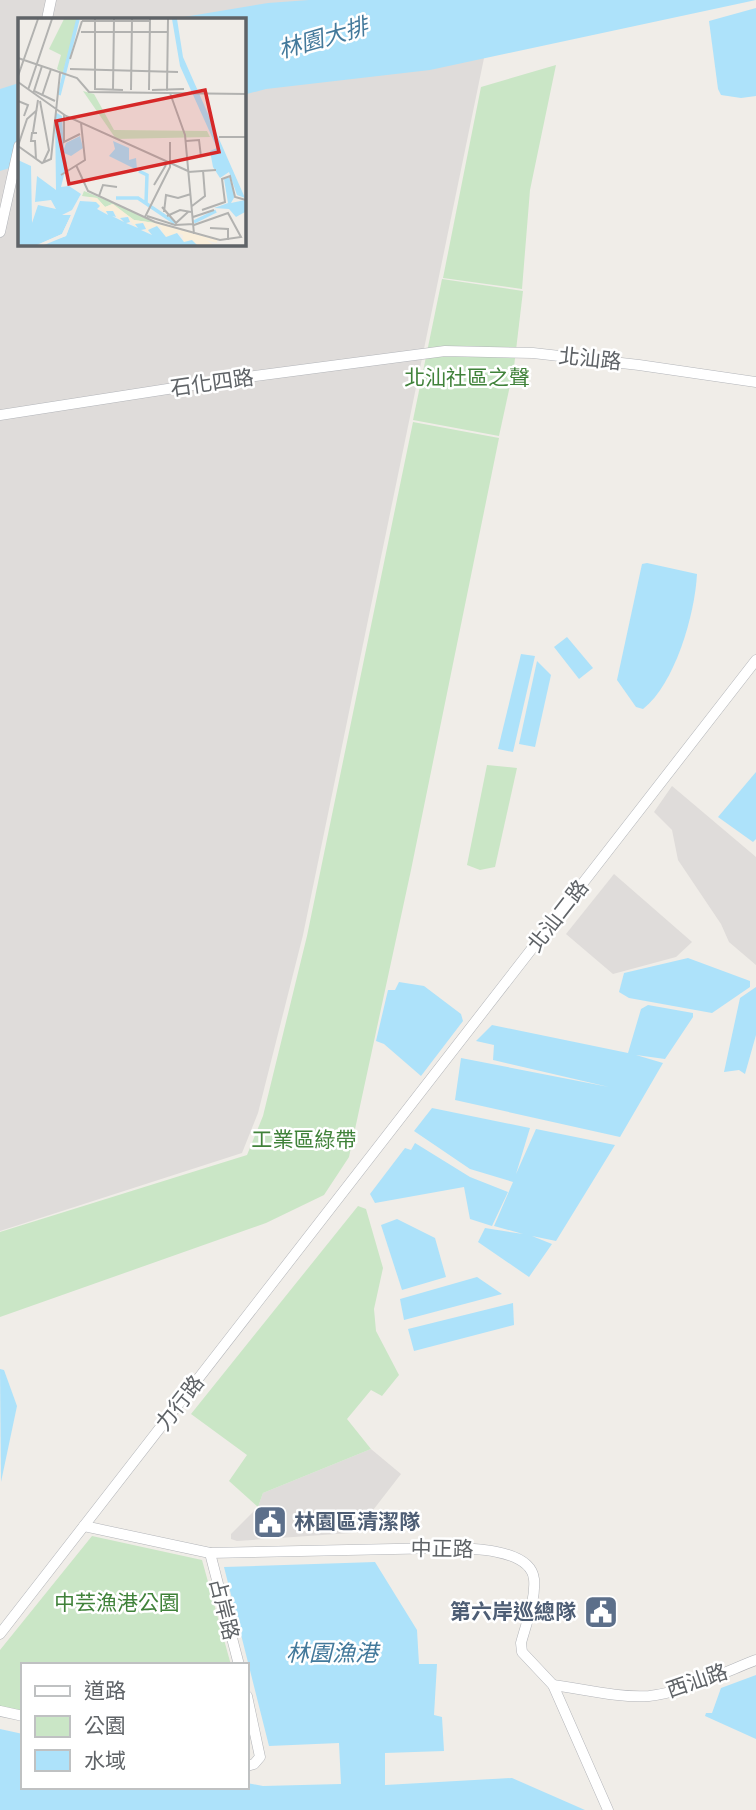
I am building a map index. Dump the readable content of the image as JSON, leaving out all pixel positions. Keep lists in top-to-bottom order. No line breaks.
{"streets":{"street":["北汕路","石化四路","北汕二路","力行路","中正路","占岸路","西汕路"]},"crossings":[["北汕路","石化四路"],["北汕二路","力行路"],["力行路","中正路"],["中正路","占岸路"],["中正路","西汕路"]],"water":["林園大排","林園漁港"],"parks":["北汕社區之聲","工業區綠帶","中芸漁港公園"],"places":{"public building":["林園區清潔隊","第六岸巡總隊"]},"legend":["道路","公園","水域"]}
